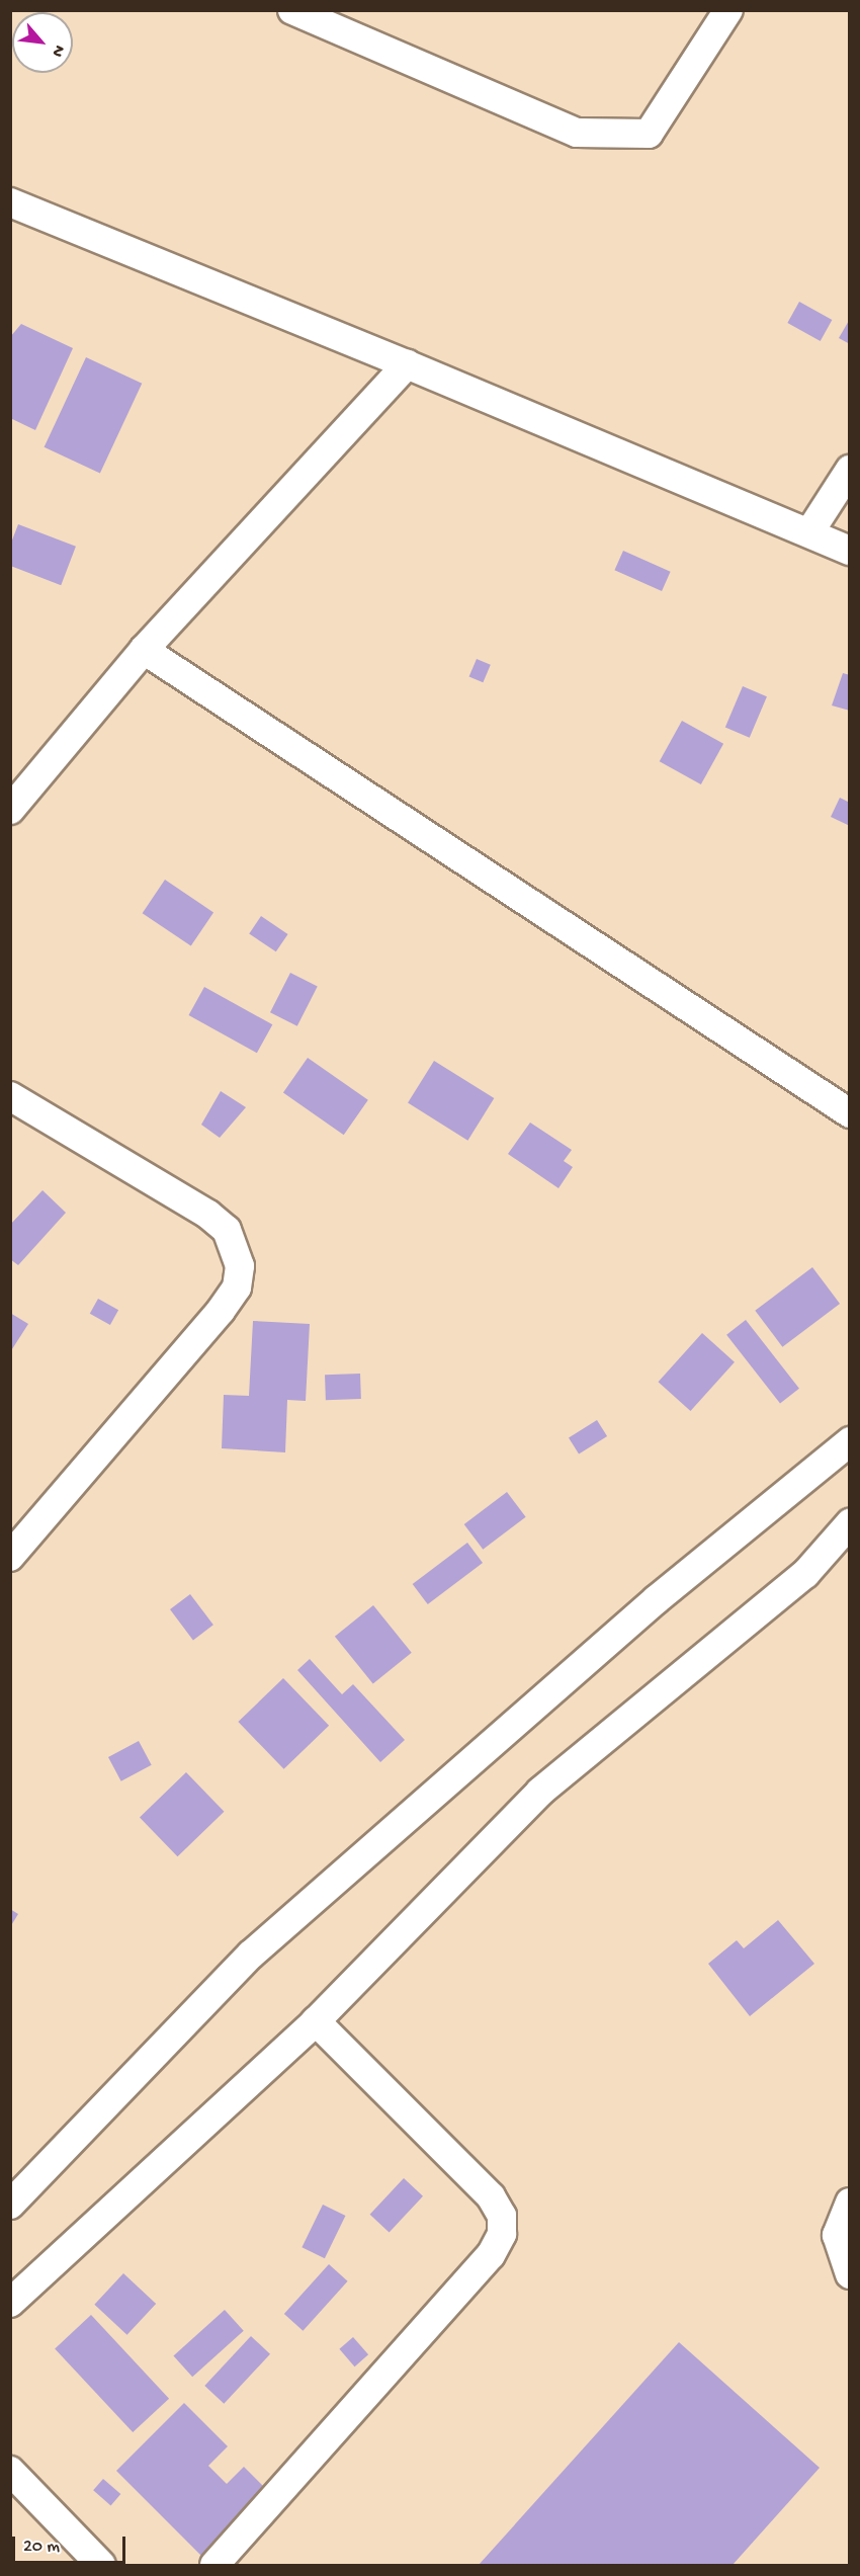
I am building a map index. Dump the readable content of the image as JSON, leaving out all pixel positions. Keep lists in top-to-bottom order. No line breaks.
{"scale_bar":"20 m","north":"bottom right"}
